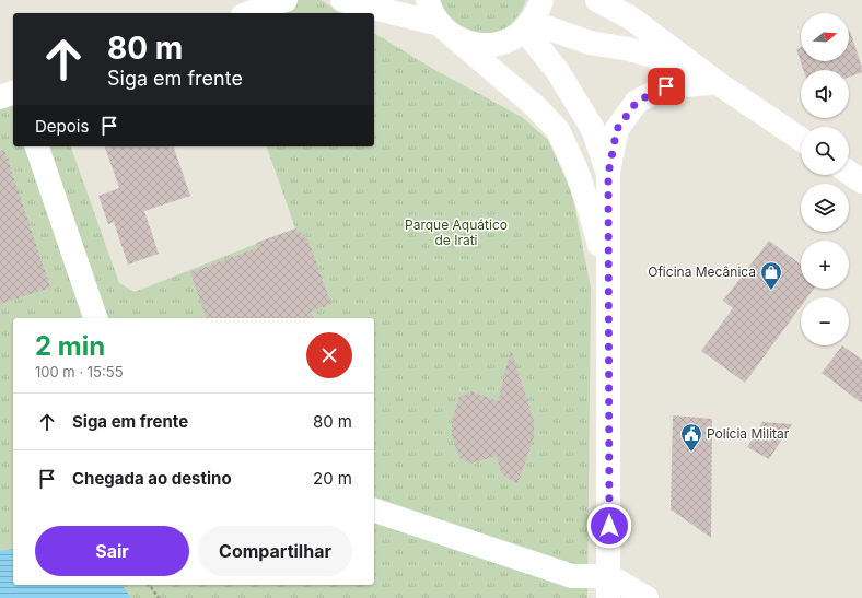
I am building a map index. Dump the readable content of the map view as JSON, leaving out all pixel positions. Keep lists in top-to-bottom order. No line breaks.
{"parks":["Parque Aquático de Irati"],"places":{"shop":["Oficina Mecânica"],"public building":["Polícia Militar"]},"north":"right","page":{"map_buttons":["+","−"],"turn":["80 m","Siga em frente"],"then":"Depois","heading":["2 min","100 m · 15:55"],"list":[{"name":"Siga em frente","value":"80 m"},{"name":"Chegada ao destino","value":"20 m"}],"buttons":["Sair","Compartilhar"]}}
